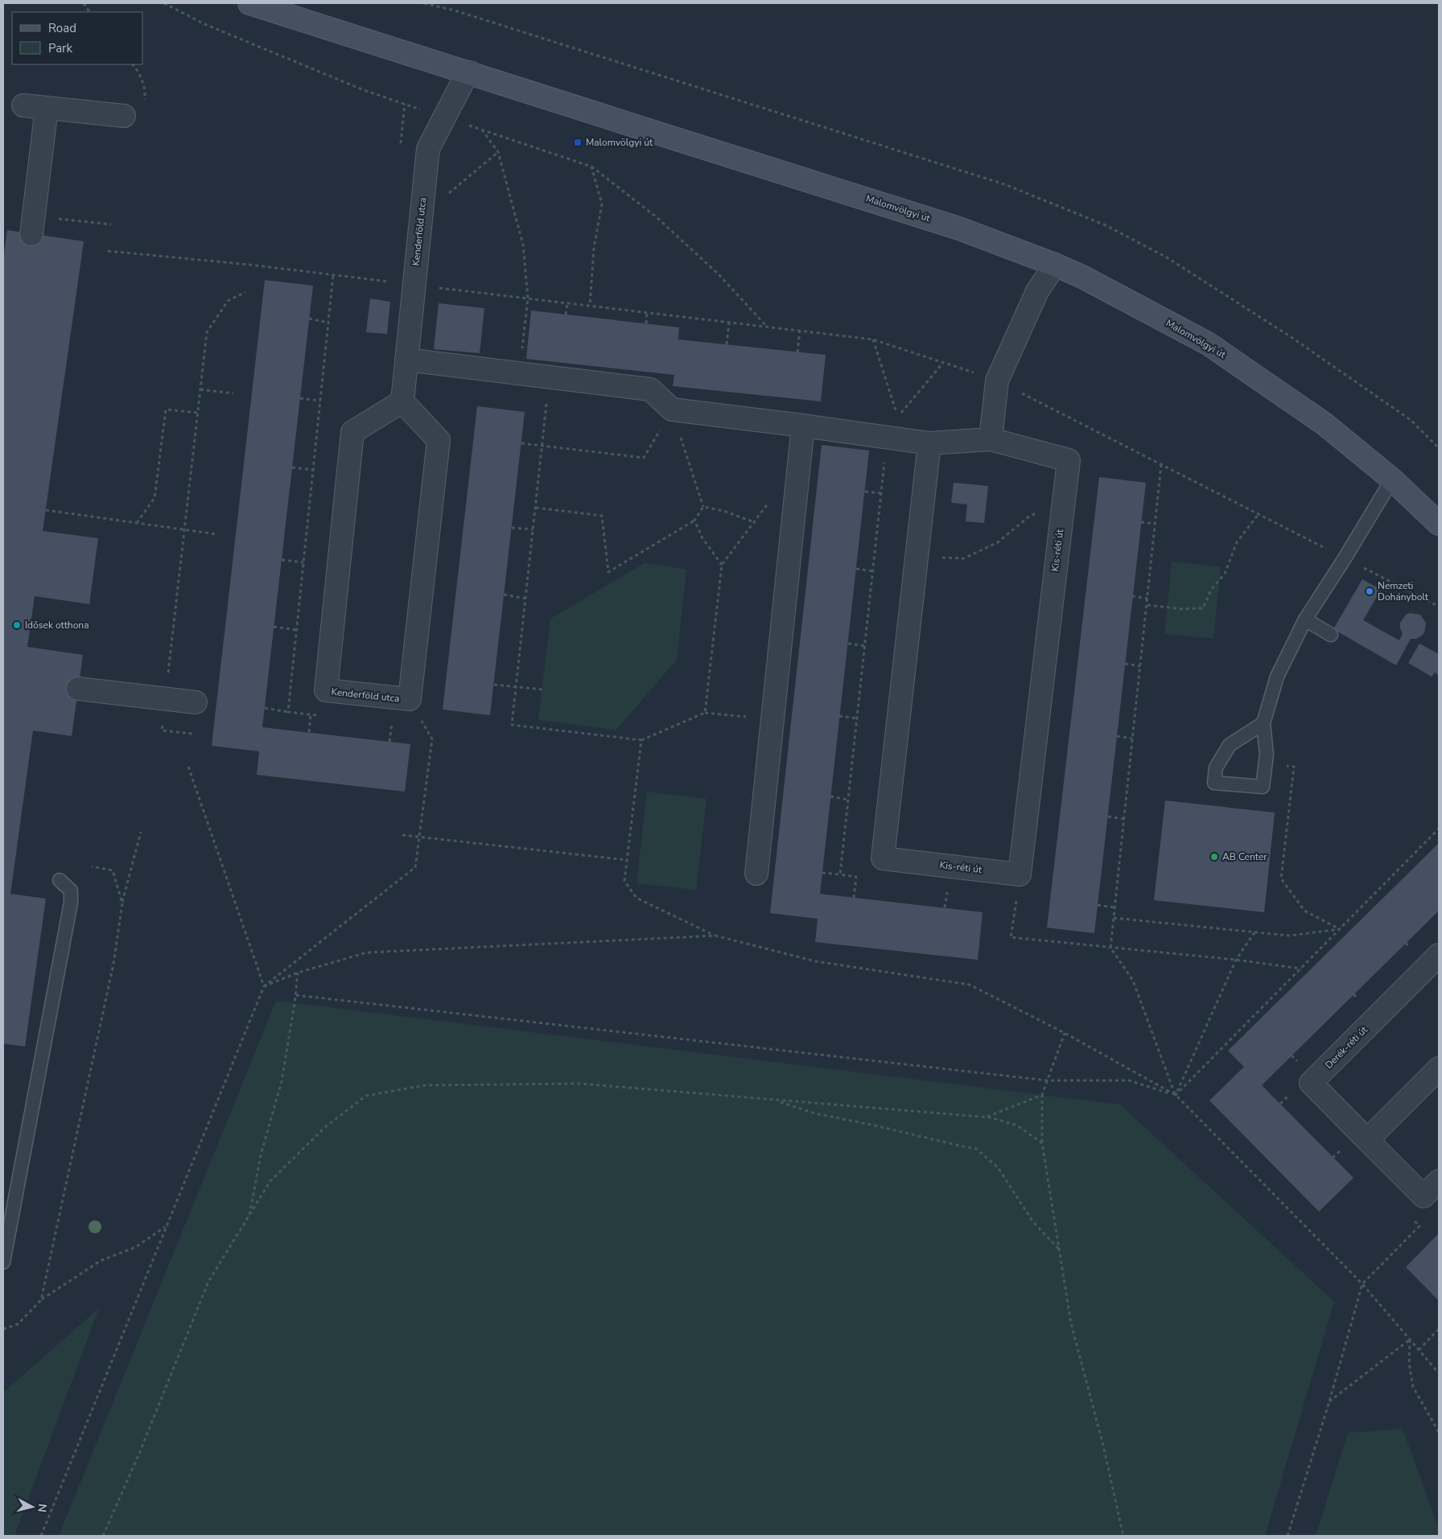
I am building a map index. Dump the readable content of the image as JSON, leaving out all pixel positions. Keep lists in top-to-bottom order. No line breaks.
{"streets":{"main road":["Malomvölgyi út"],"street":["Kenderföld utca","Kis-réti út","Derék-réti út"]},"crossings":[["Malomvölgyi út","Kenderföld utca"]],"places":{"transit":["Malomvölgyi út"],"other":["Nemzeti Dohánybolt","Idősek otthona","AB Center"]},"legend":["Road","Park"],"north":"right"}
